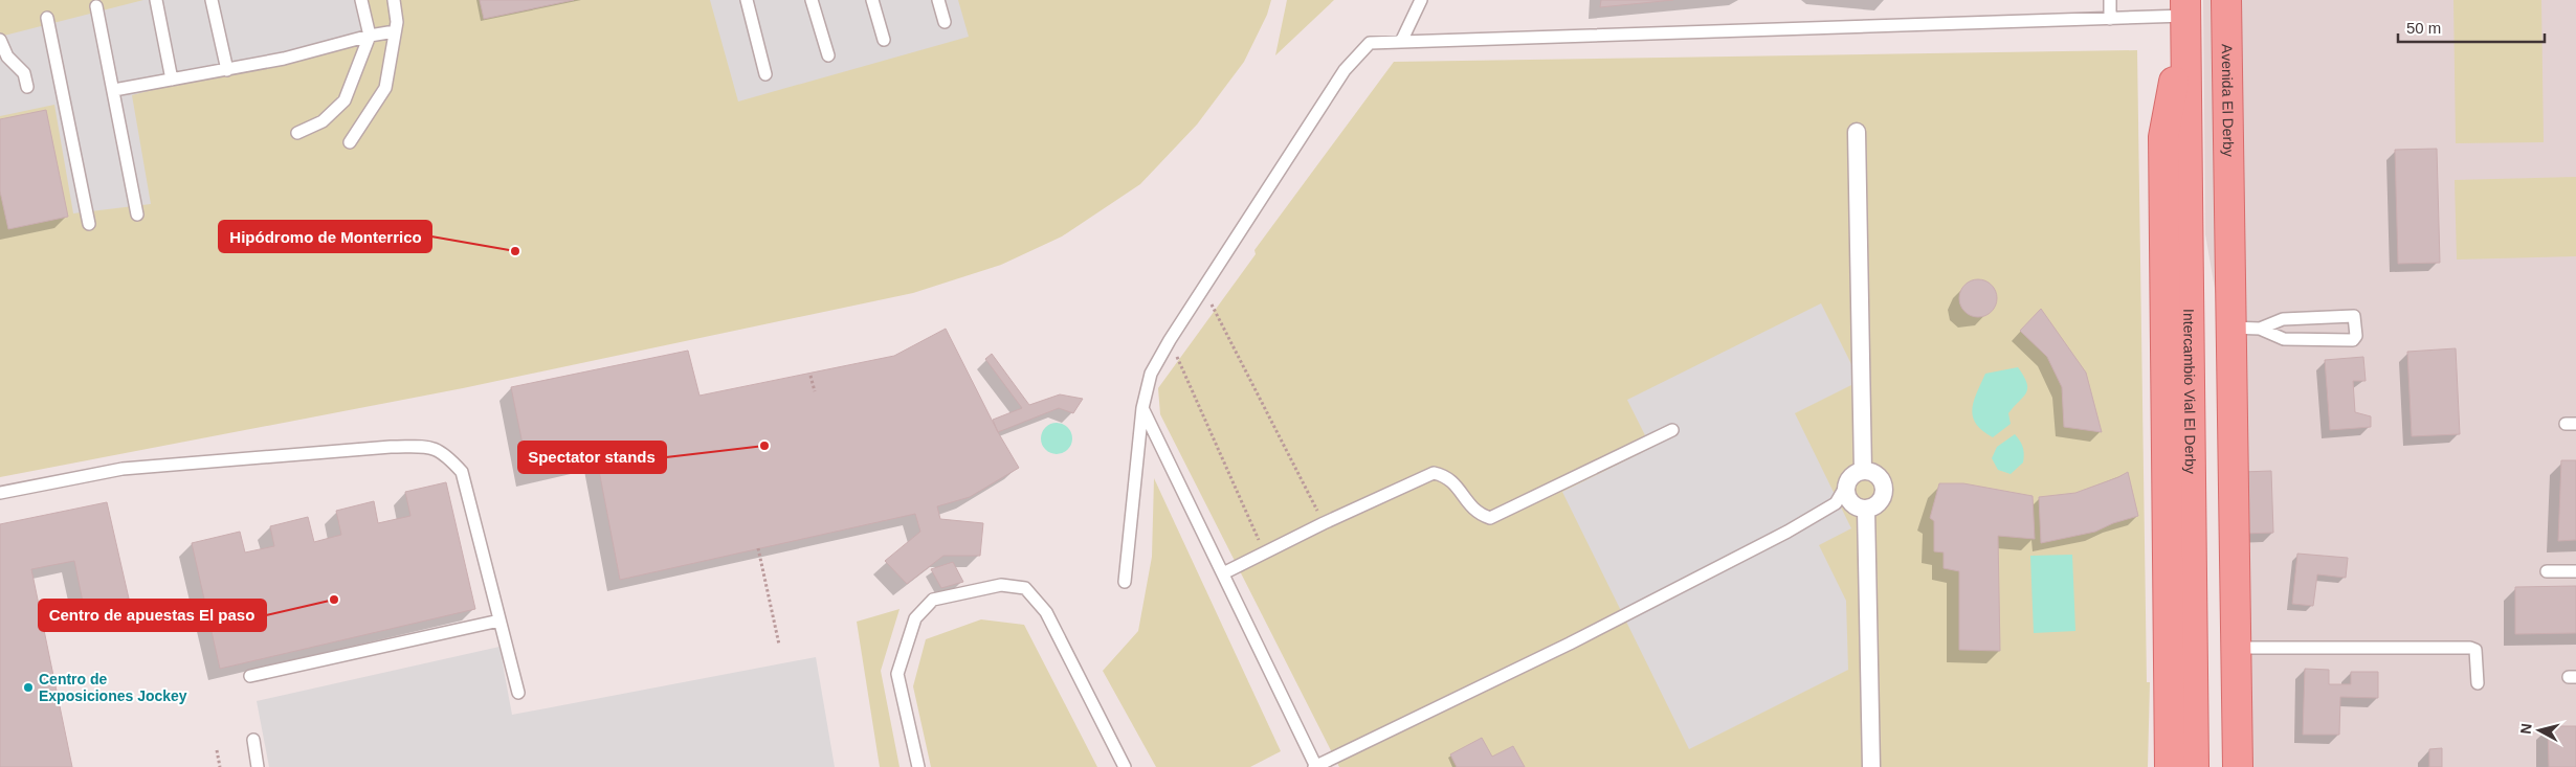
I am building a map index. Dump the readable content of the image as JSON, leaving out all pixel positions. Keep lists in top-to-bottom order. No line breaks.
{"streets":{"main road":["Avenida El Derby","Intercambio Vial El Derby"]},"places":["Hipódromo de Monterrico","Spectator stands","Centro de apuestas El paso","Centro de Exposiciones Jockey"],"scale_bar":"50 m","north":"left"}
